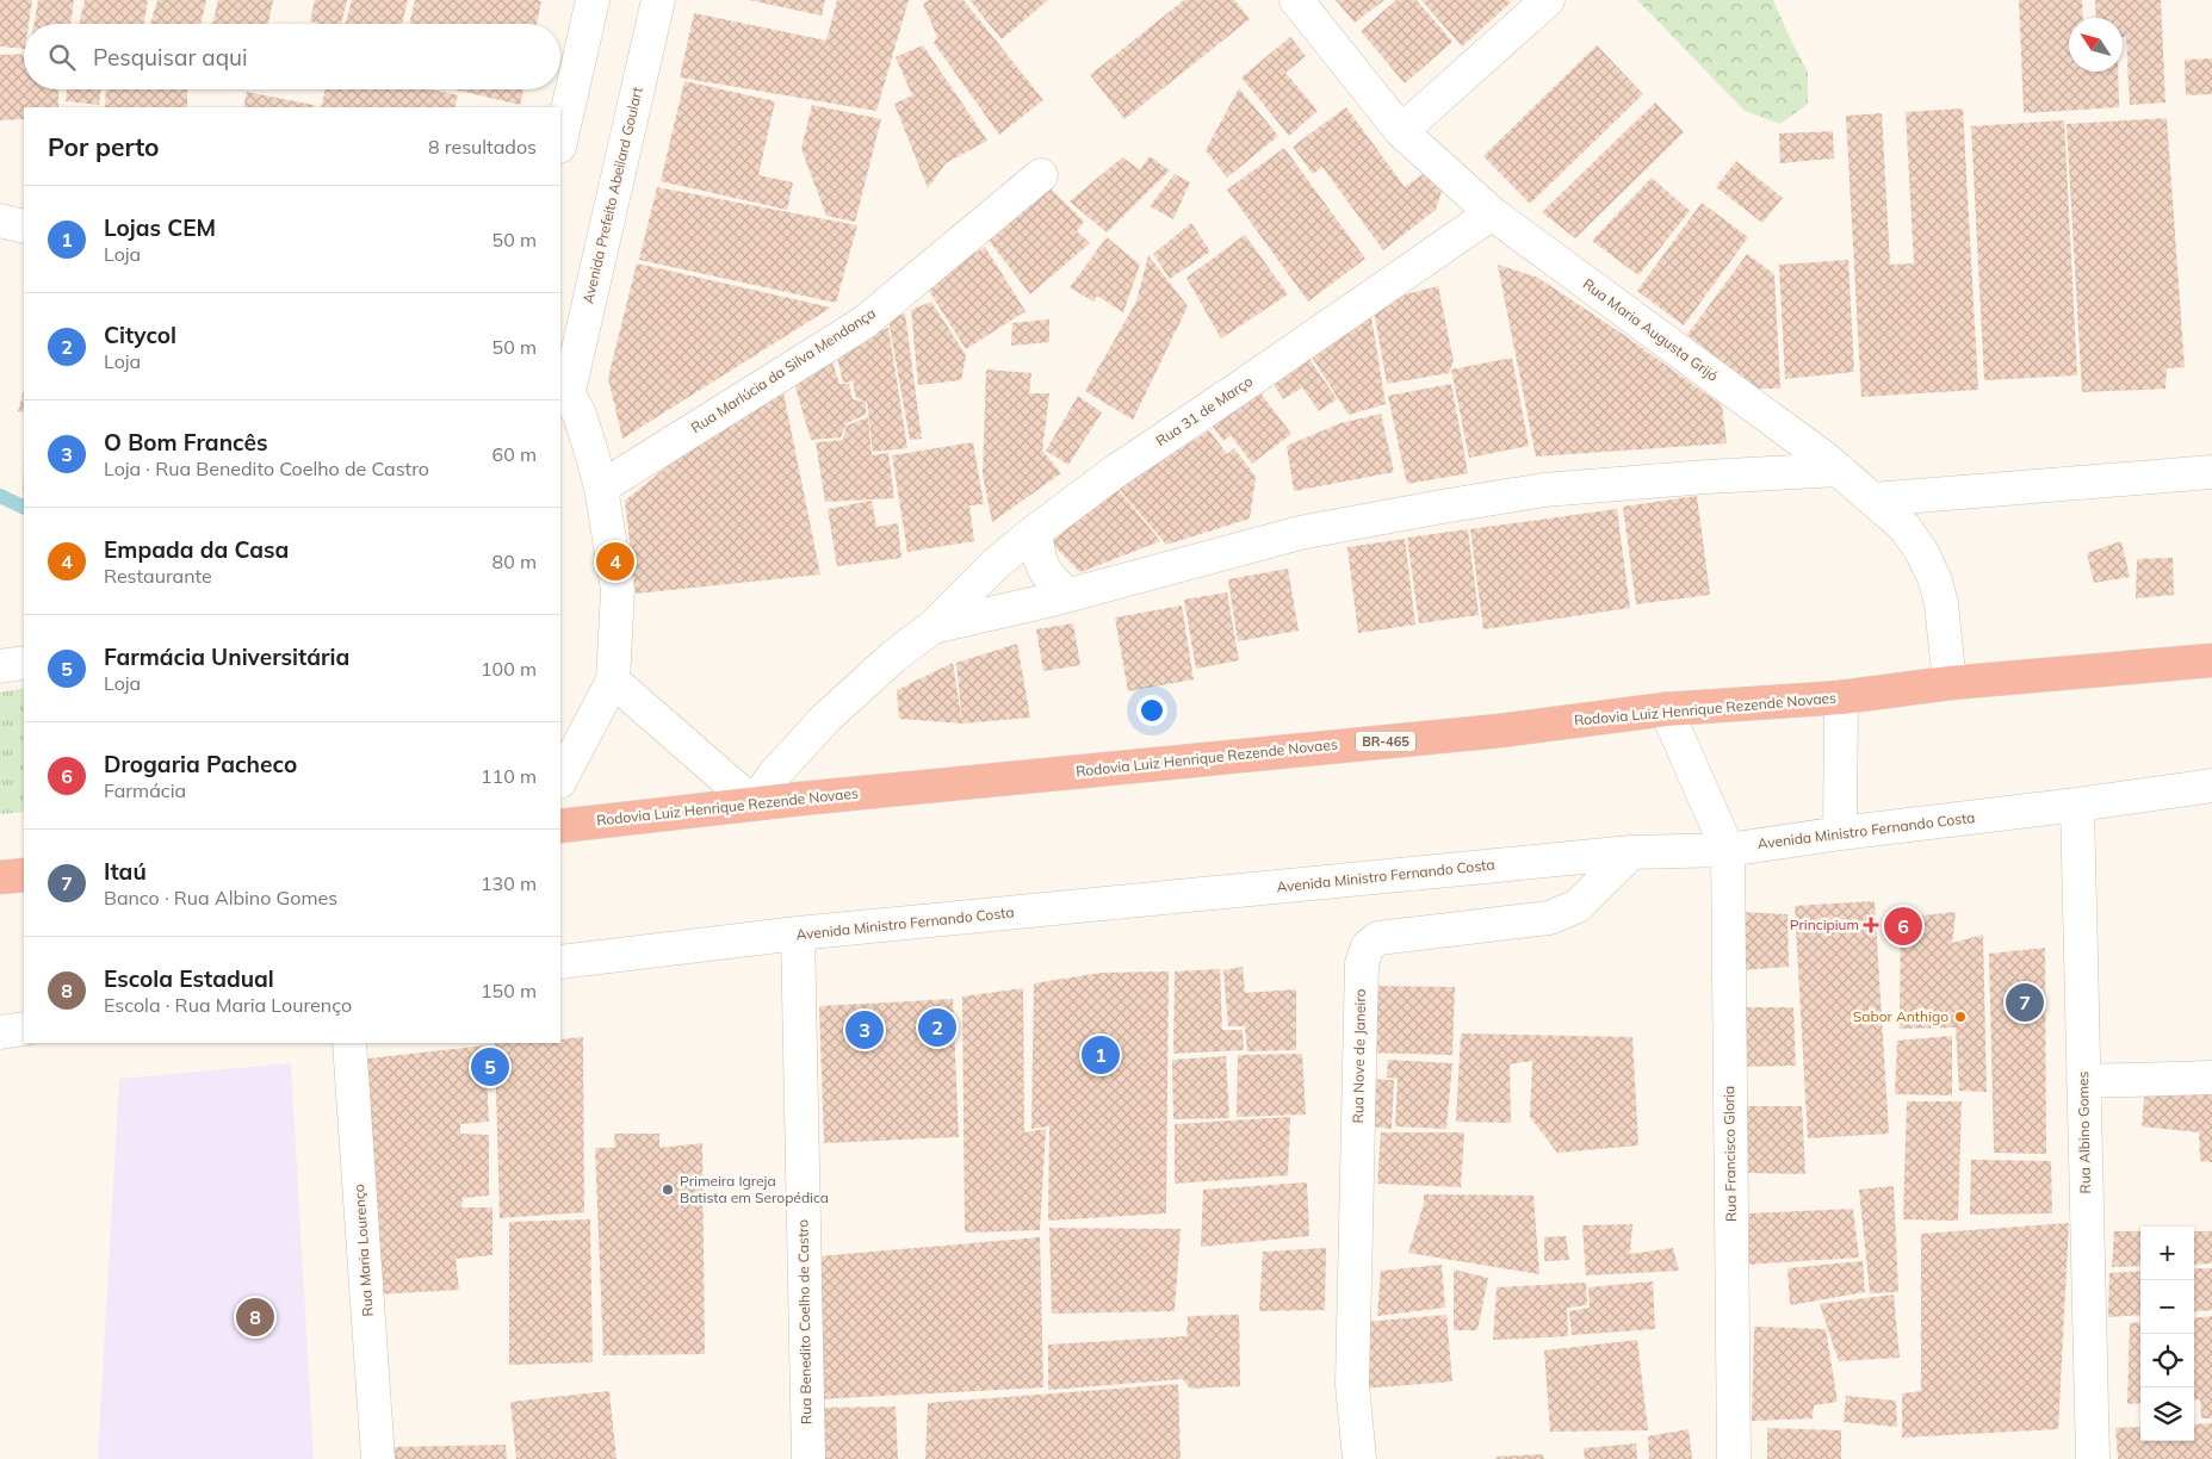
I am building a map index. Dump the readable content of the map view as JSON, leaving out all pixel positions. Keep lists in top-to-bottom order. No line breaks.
{"streets":{"highway":["Rodovia Luiz Henrique Rezende Novaes","BR-465"],"street":["Avenida Prefeito Abeilard Goulart","Rua Maria Augusta Grijó","Rua Marlúcia da Silva Mendonça","Rua 31 de Março","Avenida Ministro Fernando Costa","Rua Nove de Janeiro","Rua Albino Gomes","Rua Francisco Gloria","Rua Maria Lourenço","Rua Benedito Coelho de Castro"]},"crossings":[["Avenida Prefeito Abeilard Goulart","Rua Marlúcia da Silva Mendonça"],["Rua Maria Augusta Grijó","Rua 31 de Março"],["Rua Maria Augusta Grijó","Rodovia Luiz Henrique Rezende Novaes"],["Avenida Ministro Fernando Costa","Rua Nove de Janeiro"],["Avenida Ministro Fernando Costa","Rua Albino Gomes"],["Avenida Ministro Fernando Costa","Rua Francisco Gloria"],["Avenida Ministro Fernando Costa","Rua Benedito Coelho de Castro"]],"places":{"health":["Principium"],"other":["Sabor Anthigo","Primeira Igreja Batista em Seropédica"]},"north":"top left","page":{"search":"Pesquisar aqui","heading":["Por perto","8 resultados"],"list":[{"mark":"1","name":"Lojas CEM","note":"Loja","value":"50 m"},{"mark":"2","name":"Citycol","note":"Loja","value":"50 m"},{"mark":"3","name":"O Bom Francês","note":"Loja · Rua Benedito Coelho de Castro","value":"60 m"},{"mark":"4","name":"Empada da Casa","note":"Restaurante","value":"80 m"},{"mark":"5","name":"Farmácia Universitária","note":"Loja","value":"100 m"},{"mark":"6","name":"Drogaria Pacheco","note":"Farmácia","value":"110 m"},{"mark":"7","name":"Itaú","note":"Banco · Rua Albino Gomes","value":"130 m"},{"mark":"8","name":"Escola Estadual","note":"Escola · Rua Maria Lourenço","value":"150 m"}],"pins":["4","6","7","2","3","1","5","8"],"map_buttons":["+","−"]}}
